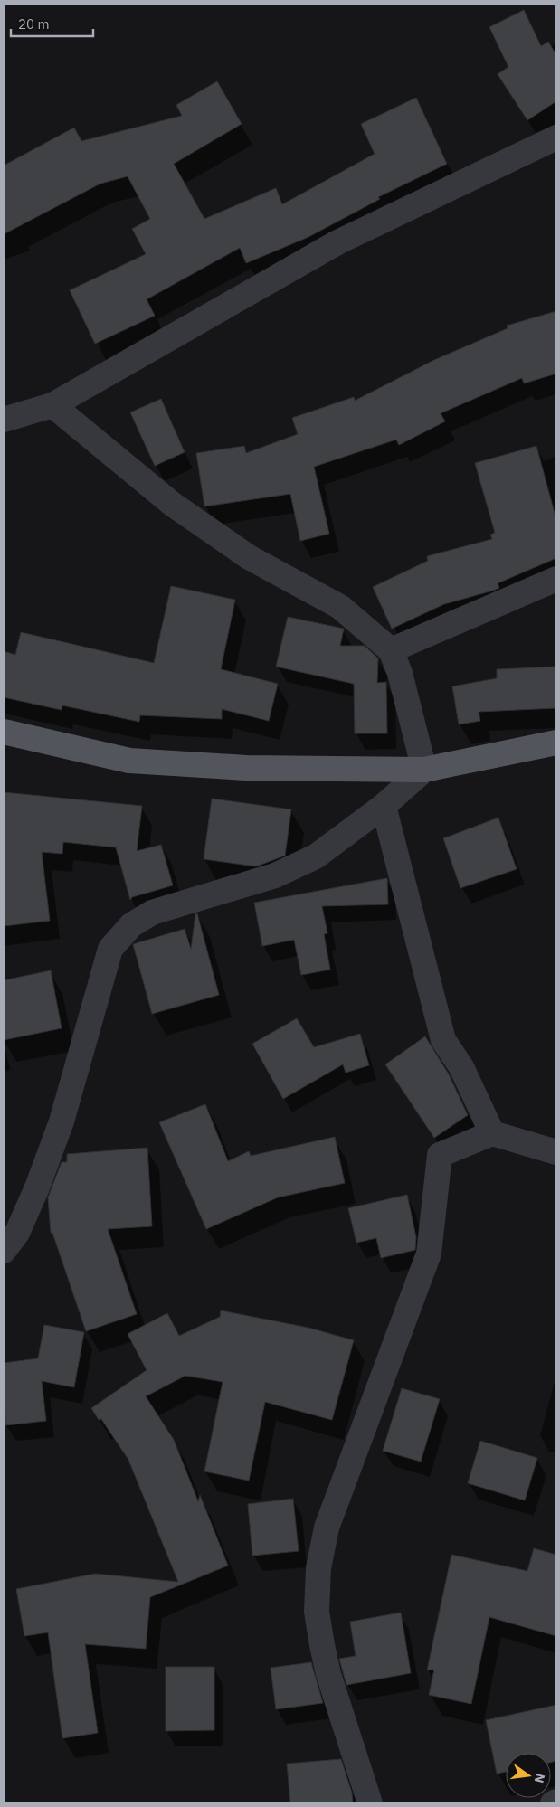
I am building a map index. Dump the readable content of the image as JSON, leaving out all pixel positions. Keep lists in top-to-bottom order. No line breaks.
{"scale_bar":"20 m","north":"right"}
